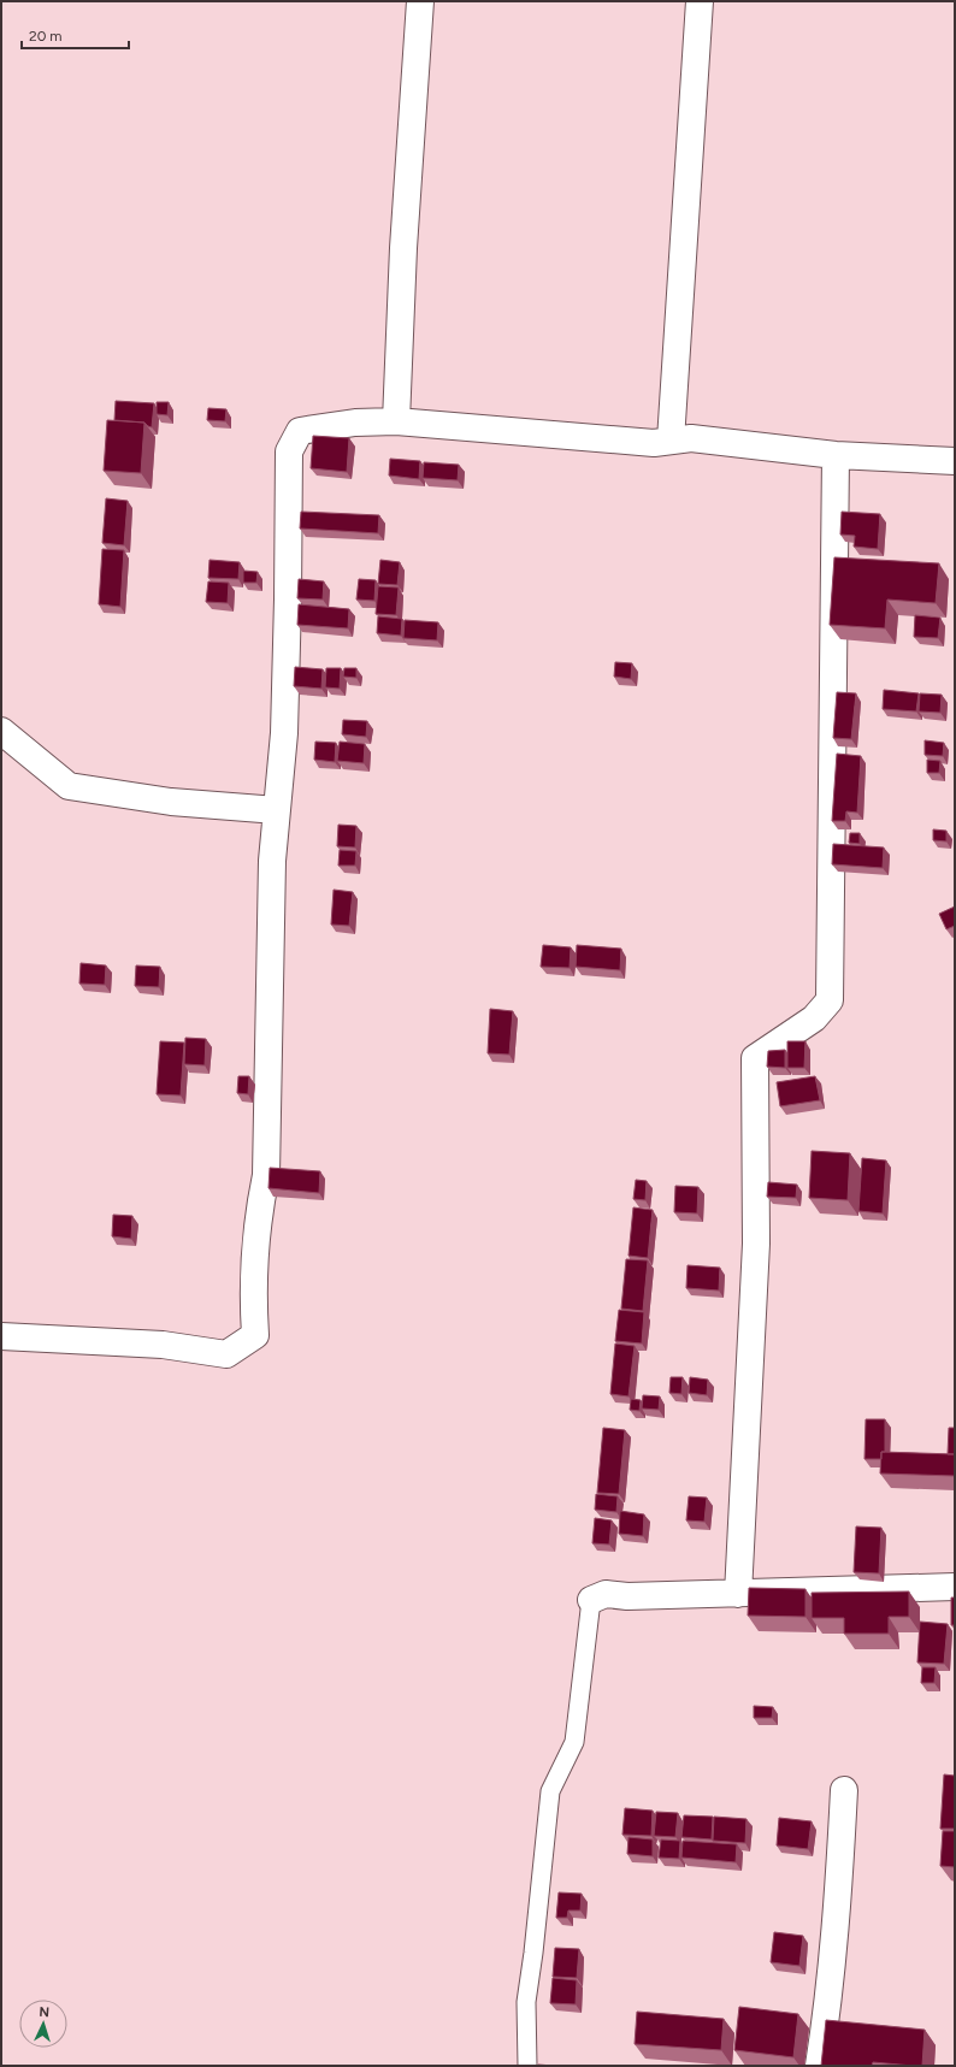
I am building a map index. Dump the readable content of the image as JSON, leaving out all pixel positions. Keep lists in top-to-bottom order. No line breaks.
{"scale_bar":"20 m","north":"top"}
